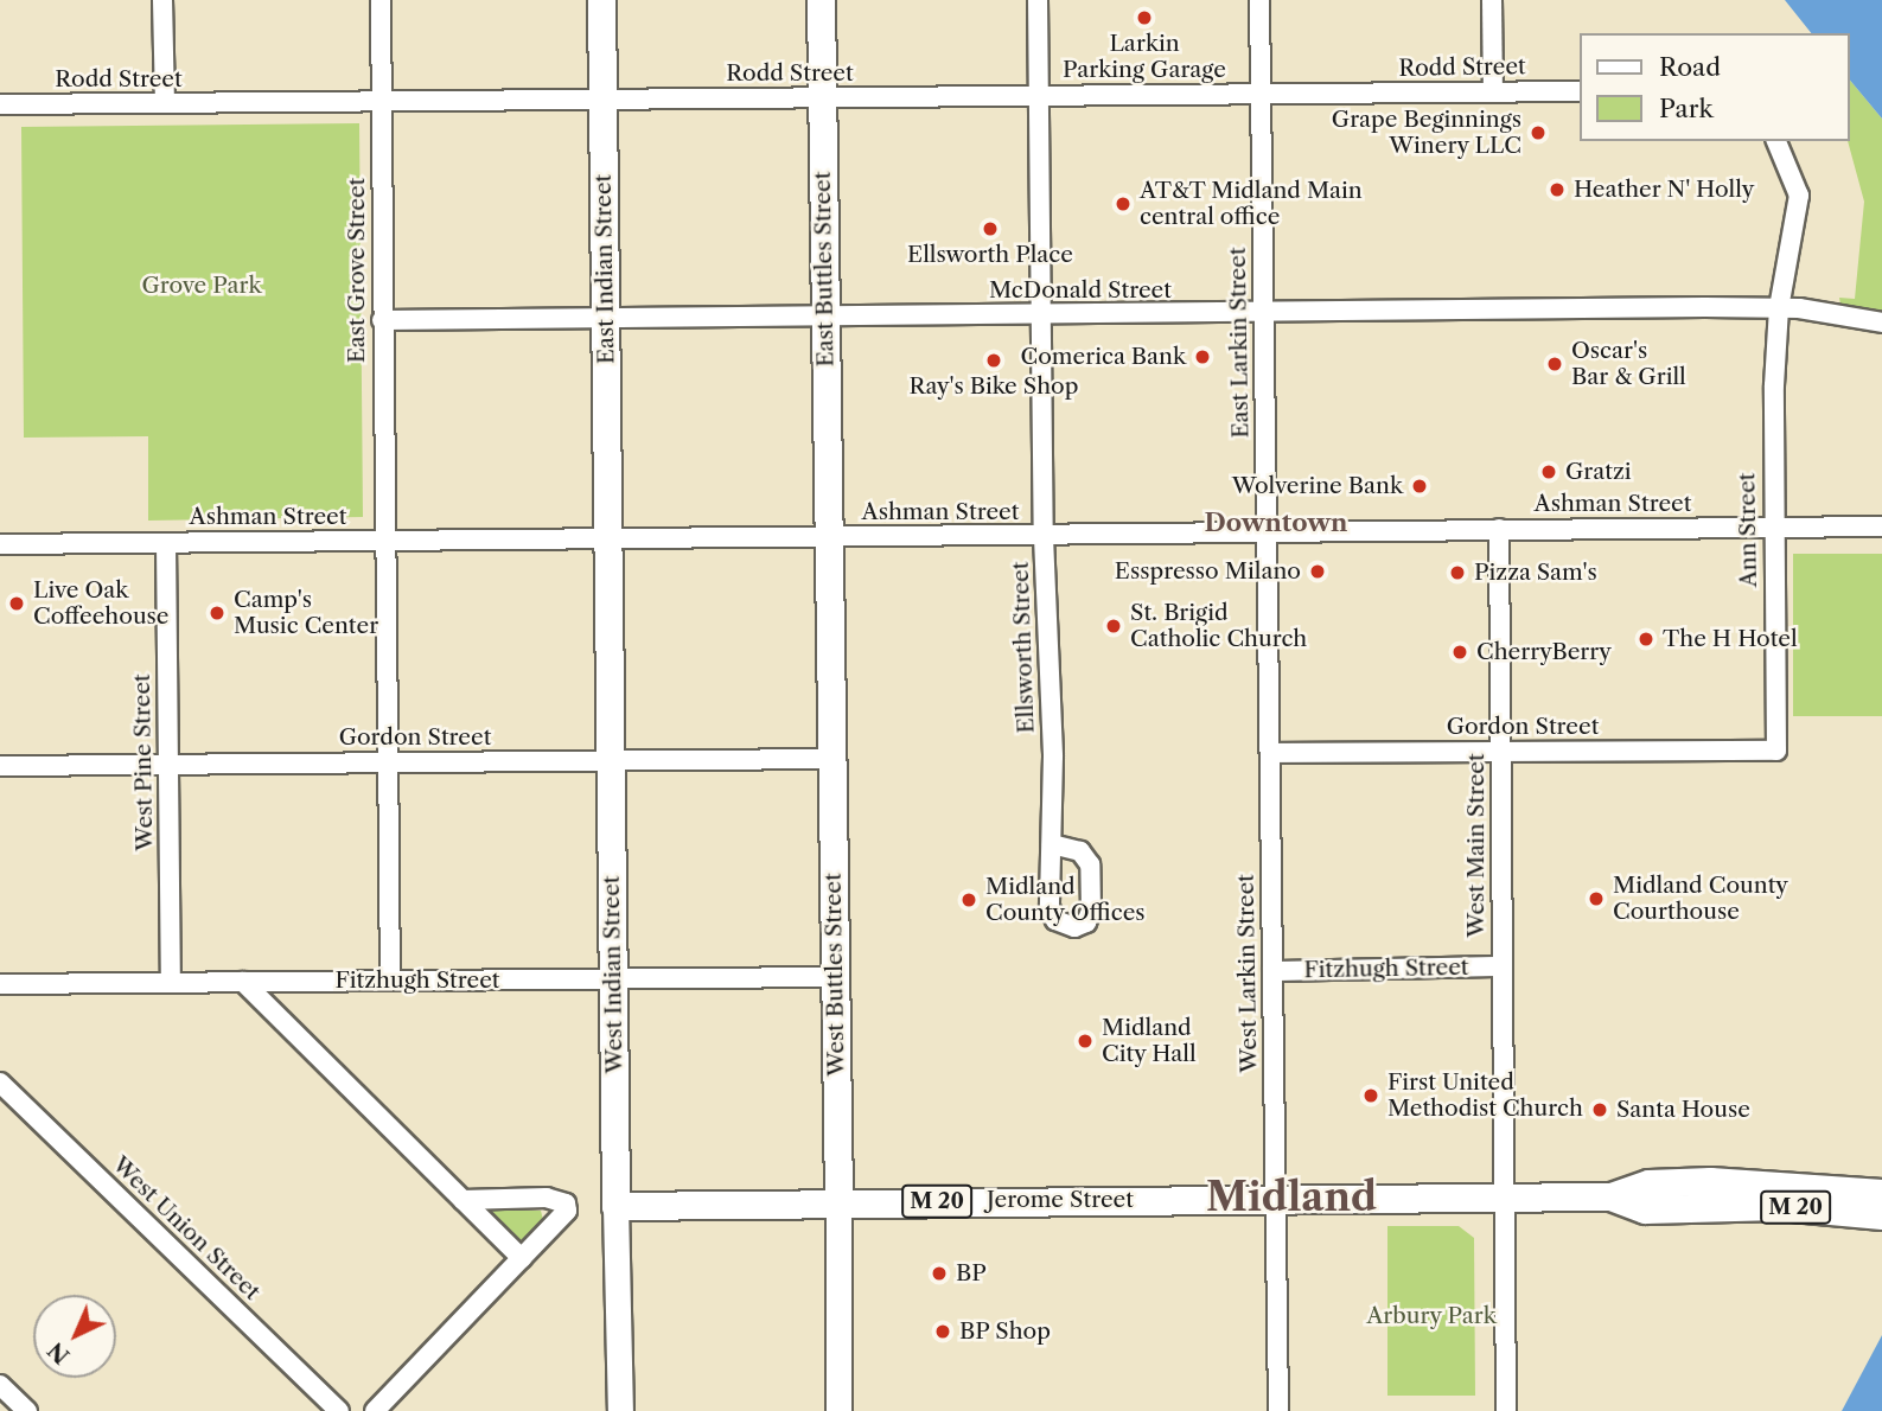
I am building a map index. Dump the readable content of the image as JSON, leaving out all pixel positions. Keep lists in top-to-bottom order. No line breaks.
{"streets":{"highway":["East Indian Street","East Buttles Street","West Indian Street","West Buttles Street","Jerome Street","M 20"],"street":["Rodd Street","East Grove Street","McDonald Street","East Larkin Street","Ashman Street","Ann Street","Ellsworth Street","Gordon Street","West Pine Street","West Main Street","Fitzhugh Street","West Larkin Street","West Union Street"]},"crossings":[["Rodd Street","East Indian Street"],["Rodd Street","East Buttles Street"],["Rodd Street","East Grove Street"],["Rodd Street","East Larkin Street"],["Rodd Street","Ellsworth Street"],["East Indian Street","McDonald Street"],["East Indian Street","Ashman Street"],["East Indian Street","West Indian Street"],["East Buttles Street","McDonald Street"],["East Buttles Street","Ashman Street"],["East Buttles Street","West Buttles Street"],["East Grove Street","McDonald Street"],["East Grove Street","Ashman Street"],["East Grove Street","Gordon Street"],["East Grove Street","Fitzhugh Street"],["McDonald Street","East Larkin Street"],["McDonald Street","Ann Street"],["McDonald Street","Ellsworth Street"],["East Larkin Street","Ashman Street"],["East Larkin Street","West Larkin Street"],["Ashman Street","Ann Street"],["Ashman Street","Ellsworth Street"],["Ashman Street","West Pine Street"],["Ashman Street","West Main Street"],["Ashman Street","West Larkin Street"],["Ashman Street","West Indian Street"],["Ashman Street","West Buttles Street"],["Ann Street","Gordon Street"],["Gordon Street","West Pine Street"],["Gordon Street","West Main Street"],["Gordon Street","West Larkin Street"],["Gordon Street","West Indian Street"],["Gordon Street","West Buttles Street"],["West Pine Street","Fitzhugh Street"],["West Main Street","Fitzhugh Street"],["West Main Street","Jerome Street"],["West Main Street","M 20"],["Fitzhugh Street","West Larkin Street"],["Fitzhugh Street","West Indian Street"],["Fitzhugh Street","West Buttles Street"],["West Larkin Street","Jerome Street"],["West Indian Street","Jerome Street"],["West Buttles Street","Jerome Street"],["Jerome Street","M 20"]],"districts":["Downtown","Midland"],"parks":["Grove Park","Arbury Park"],"places":["Larkin Parking Garage","Grape Beginnings Winery LLC","Heather N' Holly","AT&T Midland Main central office","Ellsworth Place","Comerica Bank","Ray's Bike Shop","Oscar's Bar & Grill","Gratzi","Wolverine Bank","Esspresso Milano","Pizza Sam's","Live Oak Coffeehouse","Camp's Music Center","St. Brigid Catholic Church","The H Hotel","CherryBerry","Midland County Courthouse","Midland County Offices","Midland City Hall","First United Methodist Church","Santa House","BP","BP Shop"],"legend":["Road","Park"],"north":"bottom left"}
